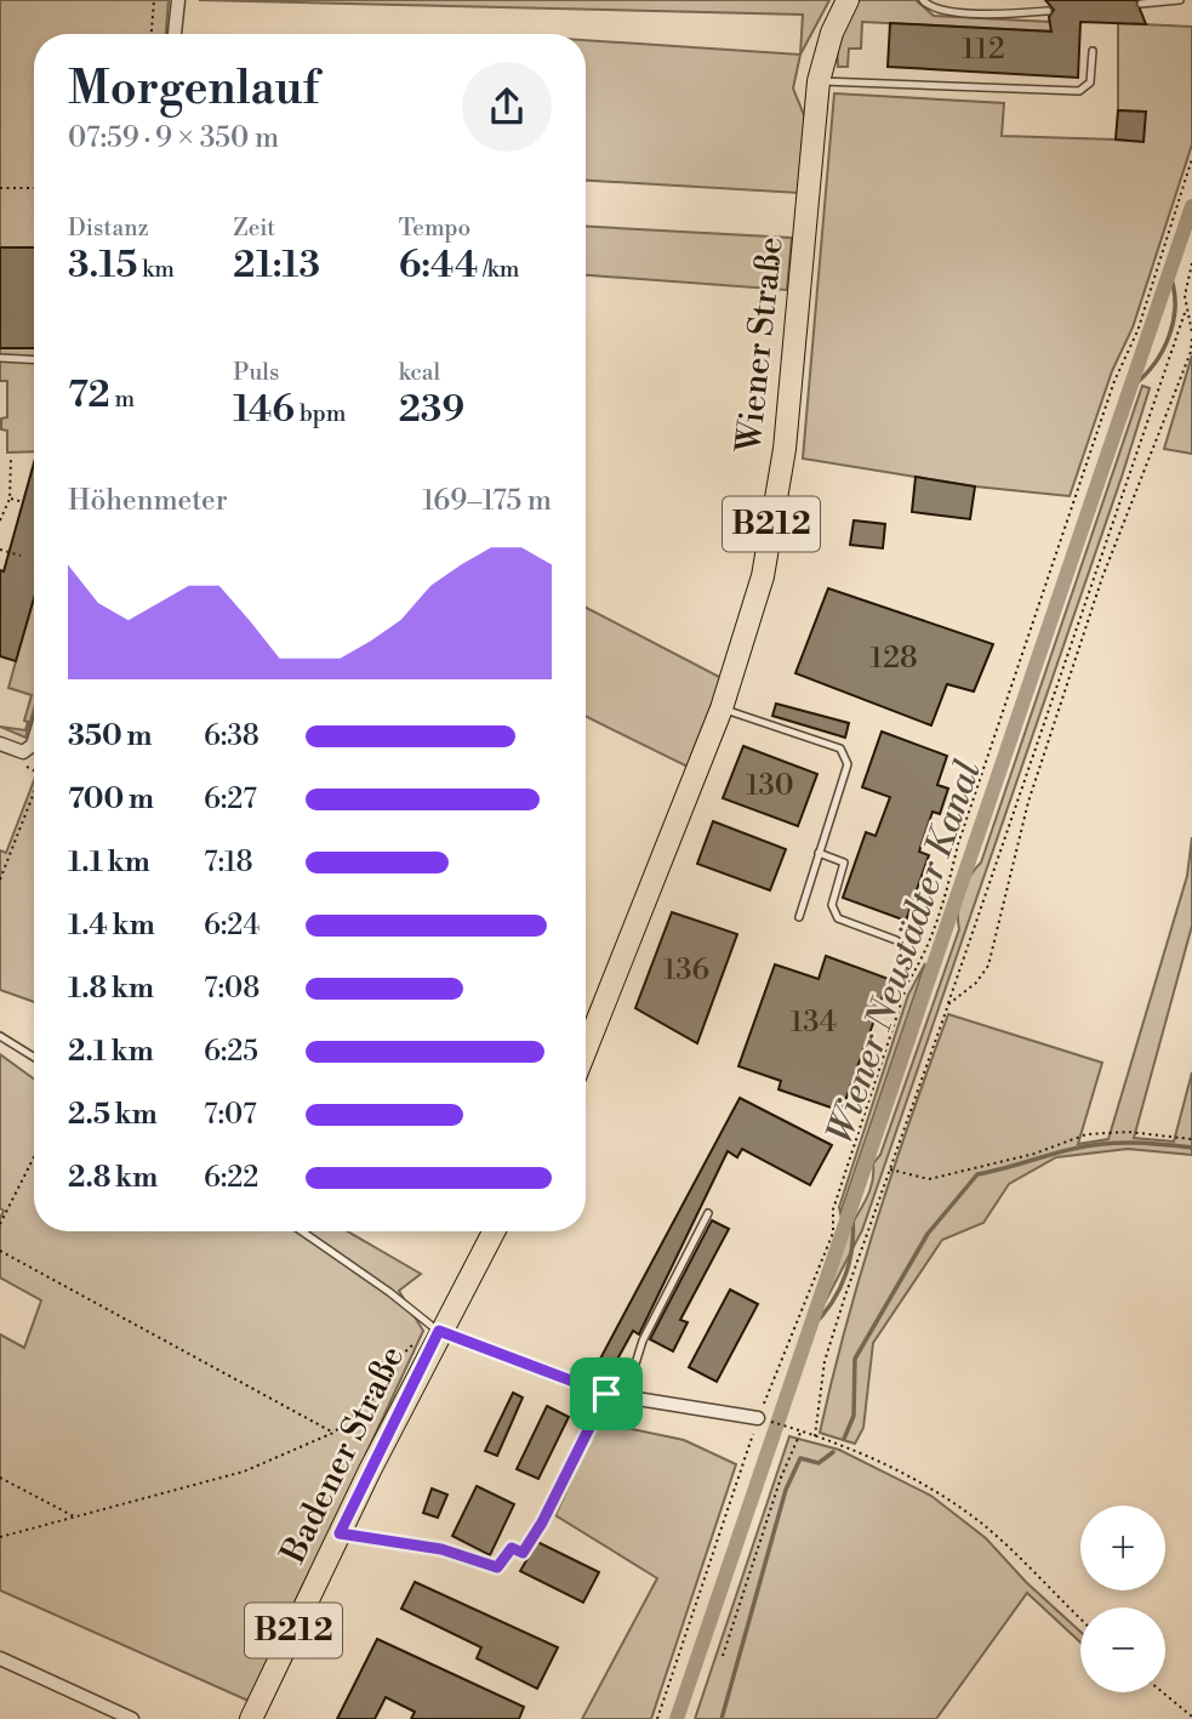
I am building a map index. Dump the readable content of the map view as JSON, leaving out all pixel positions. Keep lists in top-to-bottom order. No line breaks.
{"streets":{"main road":["Wiener Straße","B212","Badener Straße"]},"water":["Wiener Neustädter Kanal"],"house_numbers":["112","128","130","136","134"],"page":{"heading":["Morgenlauf","07:59 · 9 × 350 m"],"stats":[["Distanz","3.15 km"],["Zeit","21:13"],["Tempo","6:44 /km"],["72 m"],["Puls","146 bpm"],["kcal","239"]],"chart":["Höhenmeter","169–175 m"],"list":[{"name":"350 m","note":"6:38"},{"name":"700 m","note":"6:27"},{"name":"1.1 km","note":"7:18"},{"name":"1.4 km","note":"6:24"},{"name":"1.8 km","note":"7:08"},{"name":"2.1 km","note":"6:25"},{"name":"2.5 km","note":"7:07"},{"name":"2.8 km","note":"6:22"}],"map_buttons":["+","−"]}}
